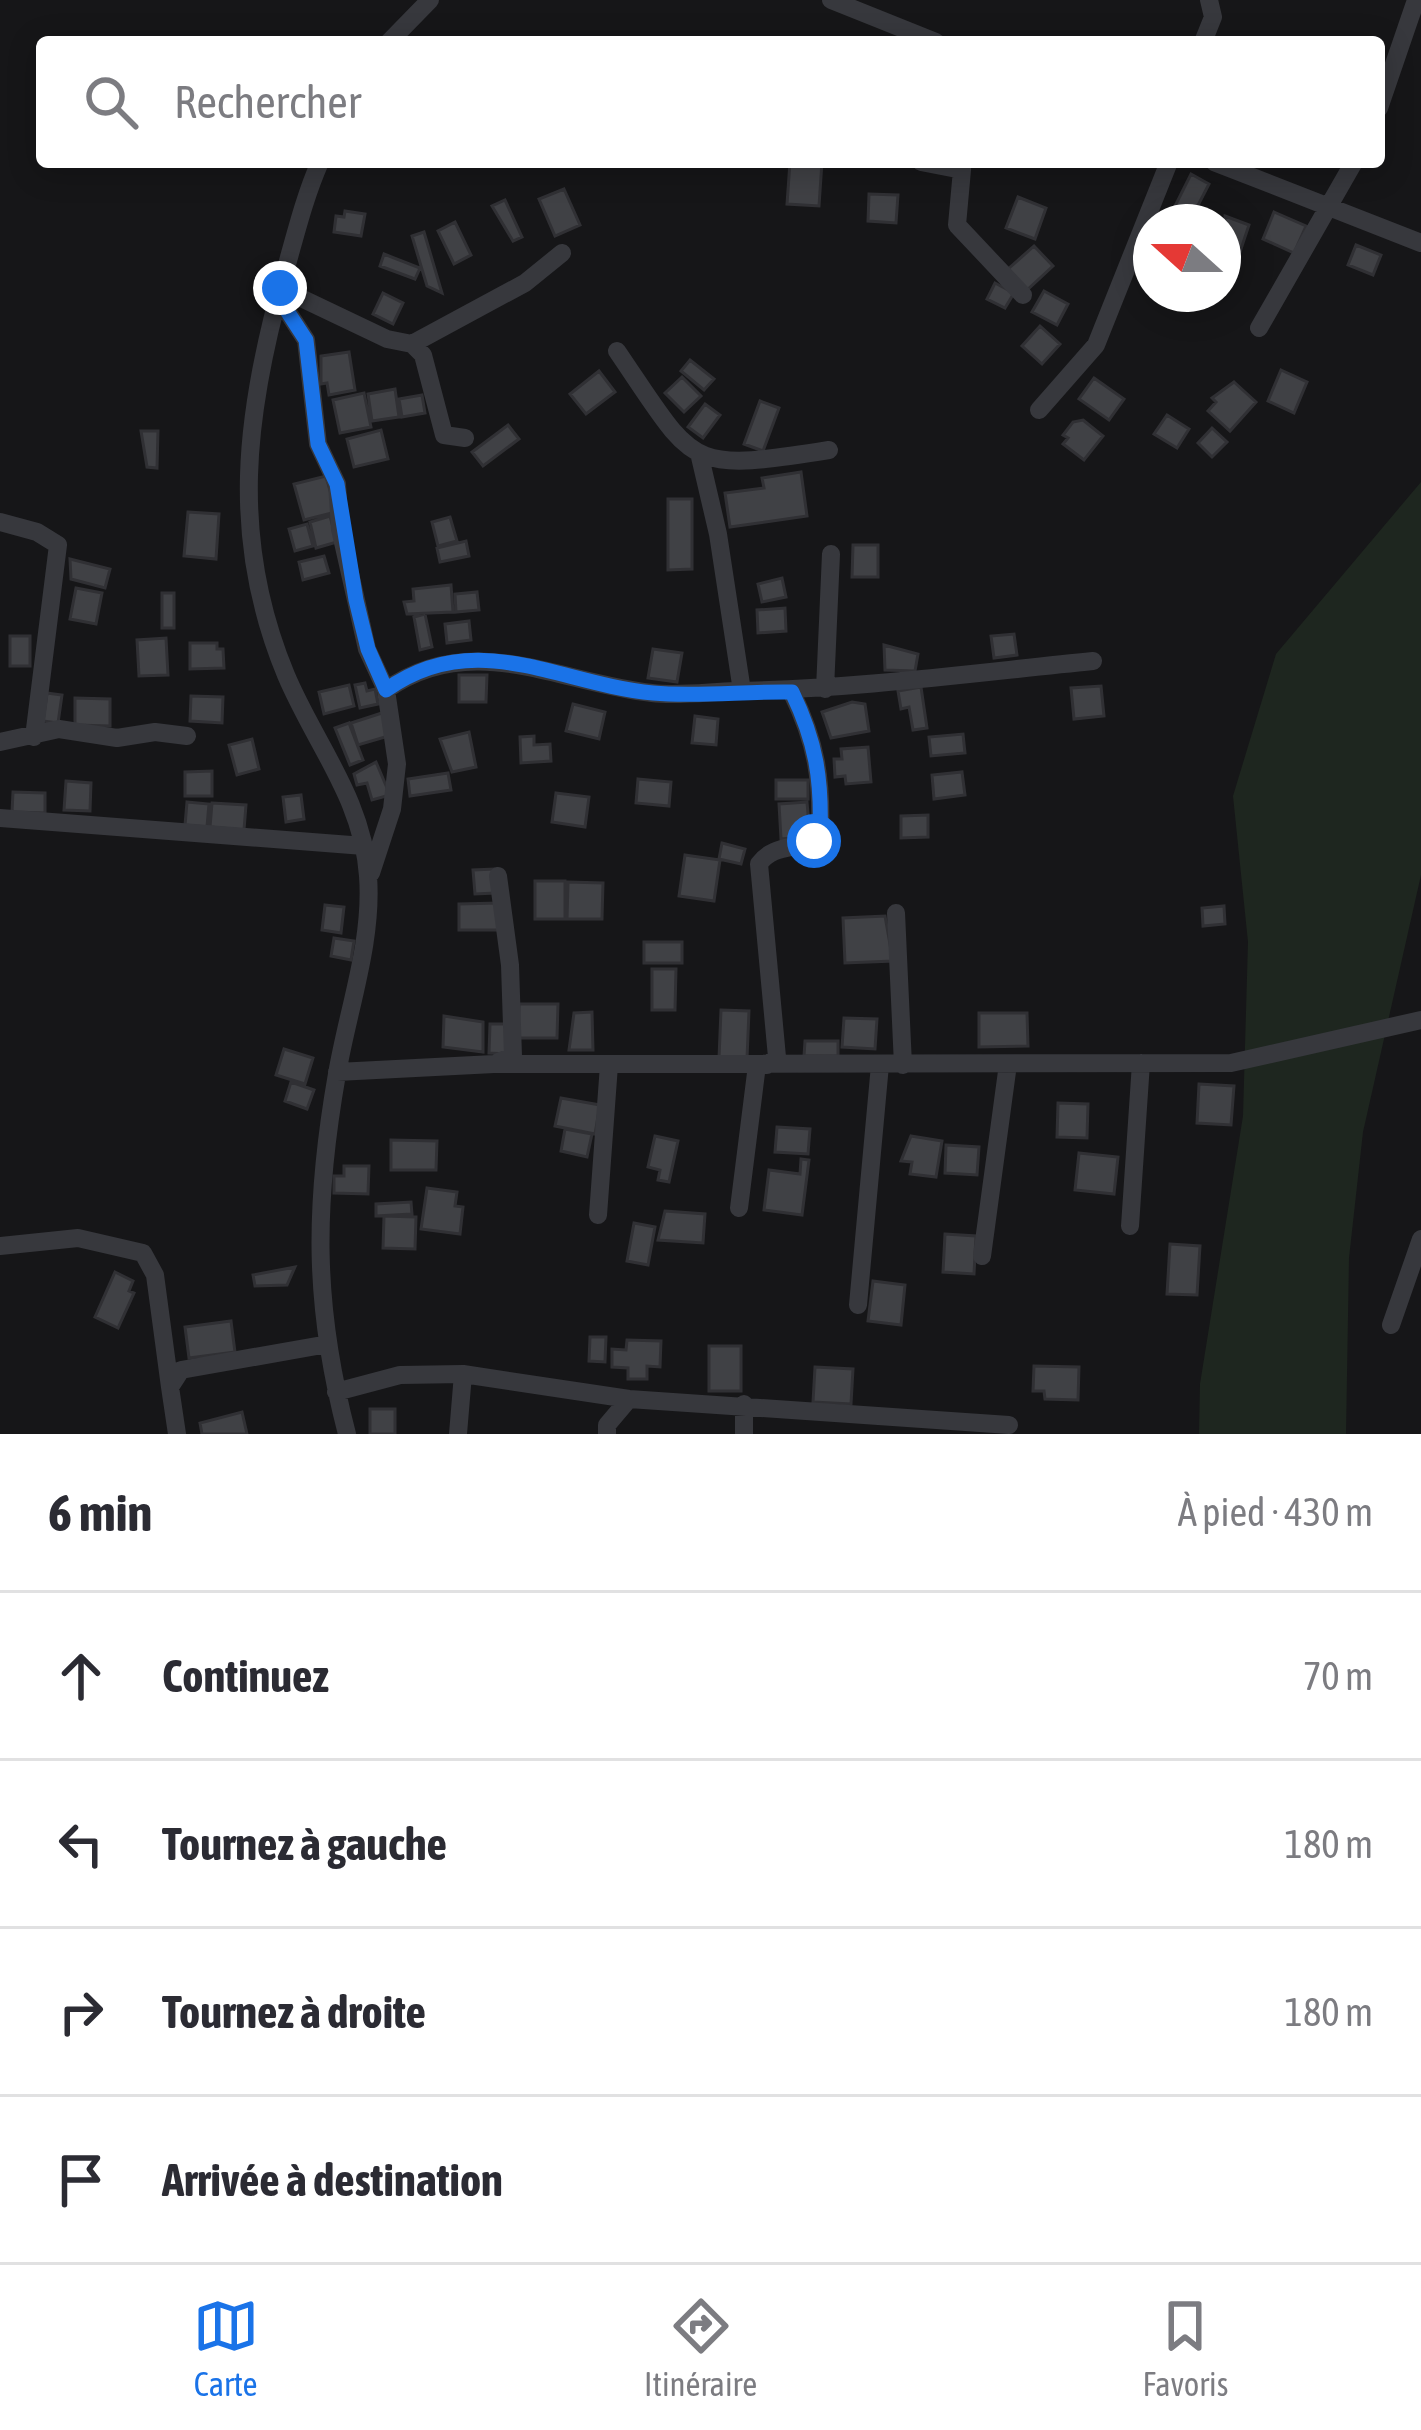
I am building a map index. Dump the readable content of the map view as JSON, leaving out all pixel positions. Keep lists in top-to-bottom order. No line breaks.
{"north":"left","page":{"search":"Rechercher","heading":["6 min","À pied · 430 m"],"list":[["Continuez","70 m"],["Tournez à gauche","180 m"],["Tournez à droite","180 m"],"Arrivée à destination"],"nav":["Carte","Itinéraire","Favoris"]}}
